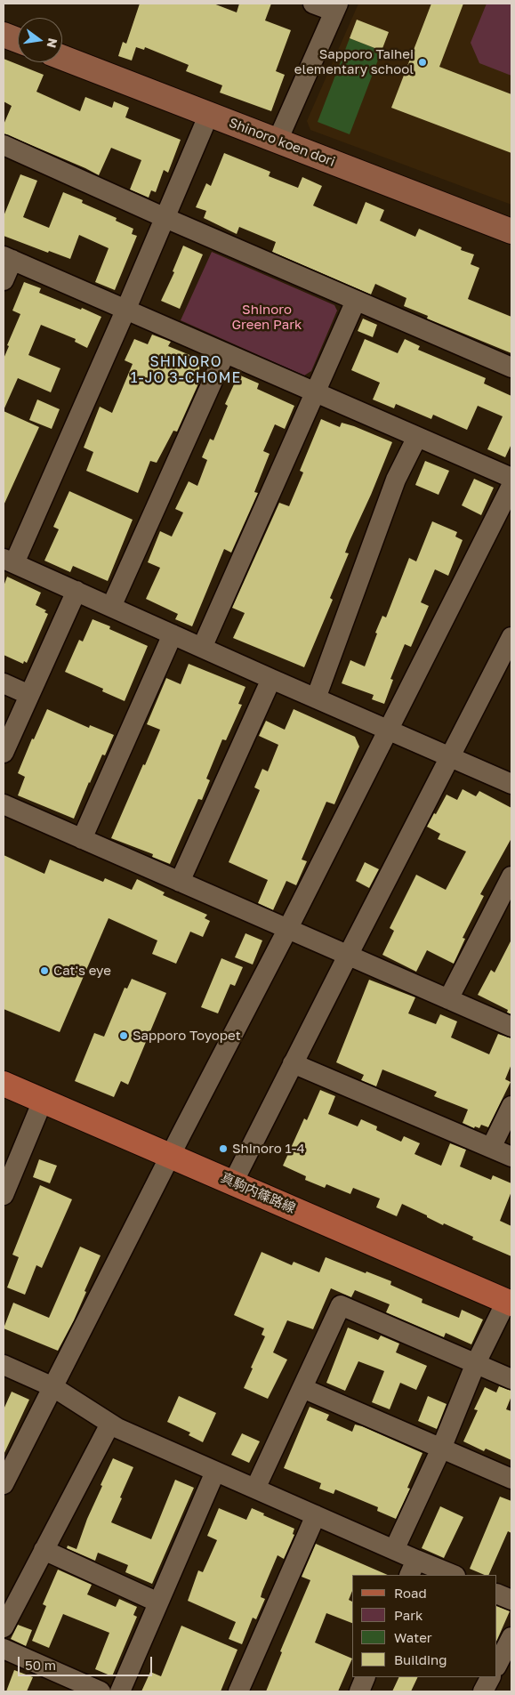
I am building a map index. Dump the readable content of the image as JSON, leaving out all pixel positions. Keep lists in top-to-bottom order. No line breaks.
{"streets":{"main road":["真駒内篠路線"],"street":["Shinoro koen dori"]},"districts":["SHINORO 1-JO 3-CHOME"],"parks":["Shinoro Green Park"],"places":["Sapporo Taihei elementary school","Cat's eye","Sapporo Toyopet","Shinoro 1-4"],"legend":["Road","Park","Water","Building"],"scale_bar":"50 m","north":"right"}
